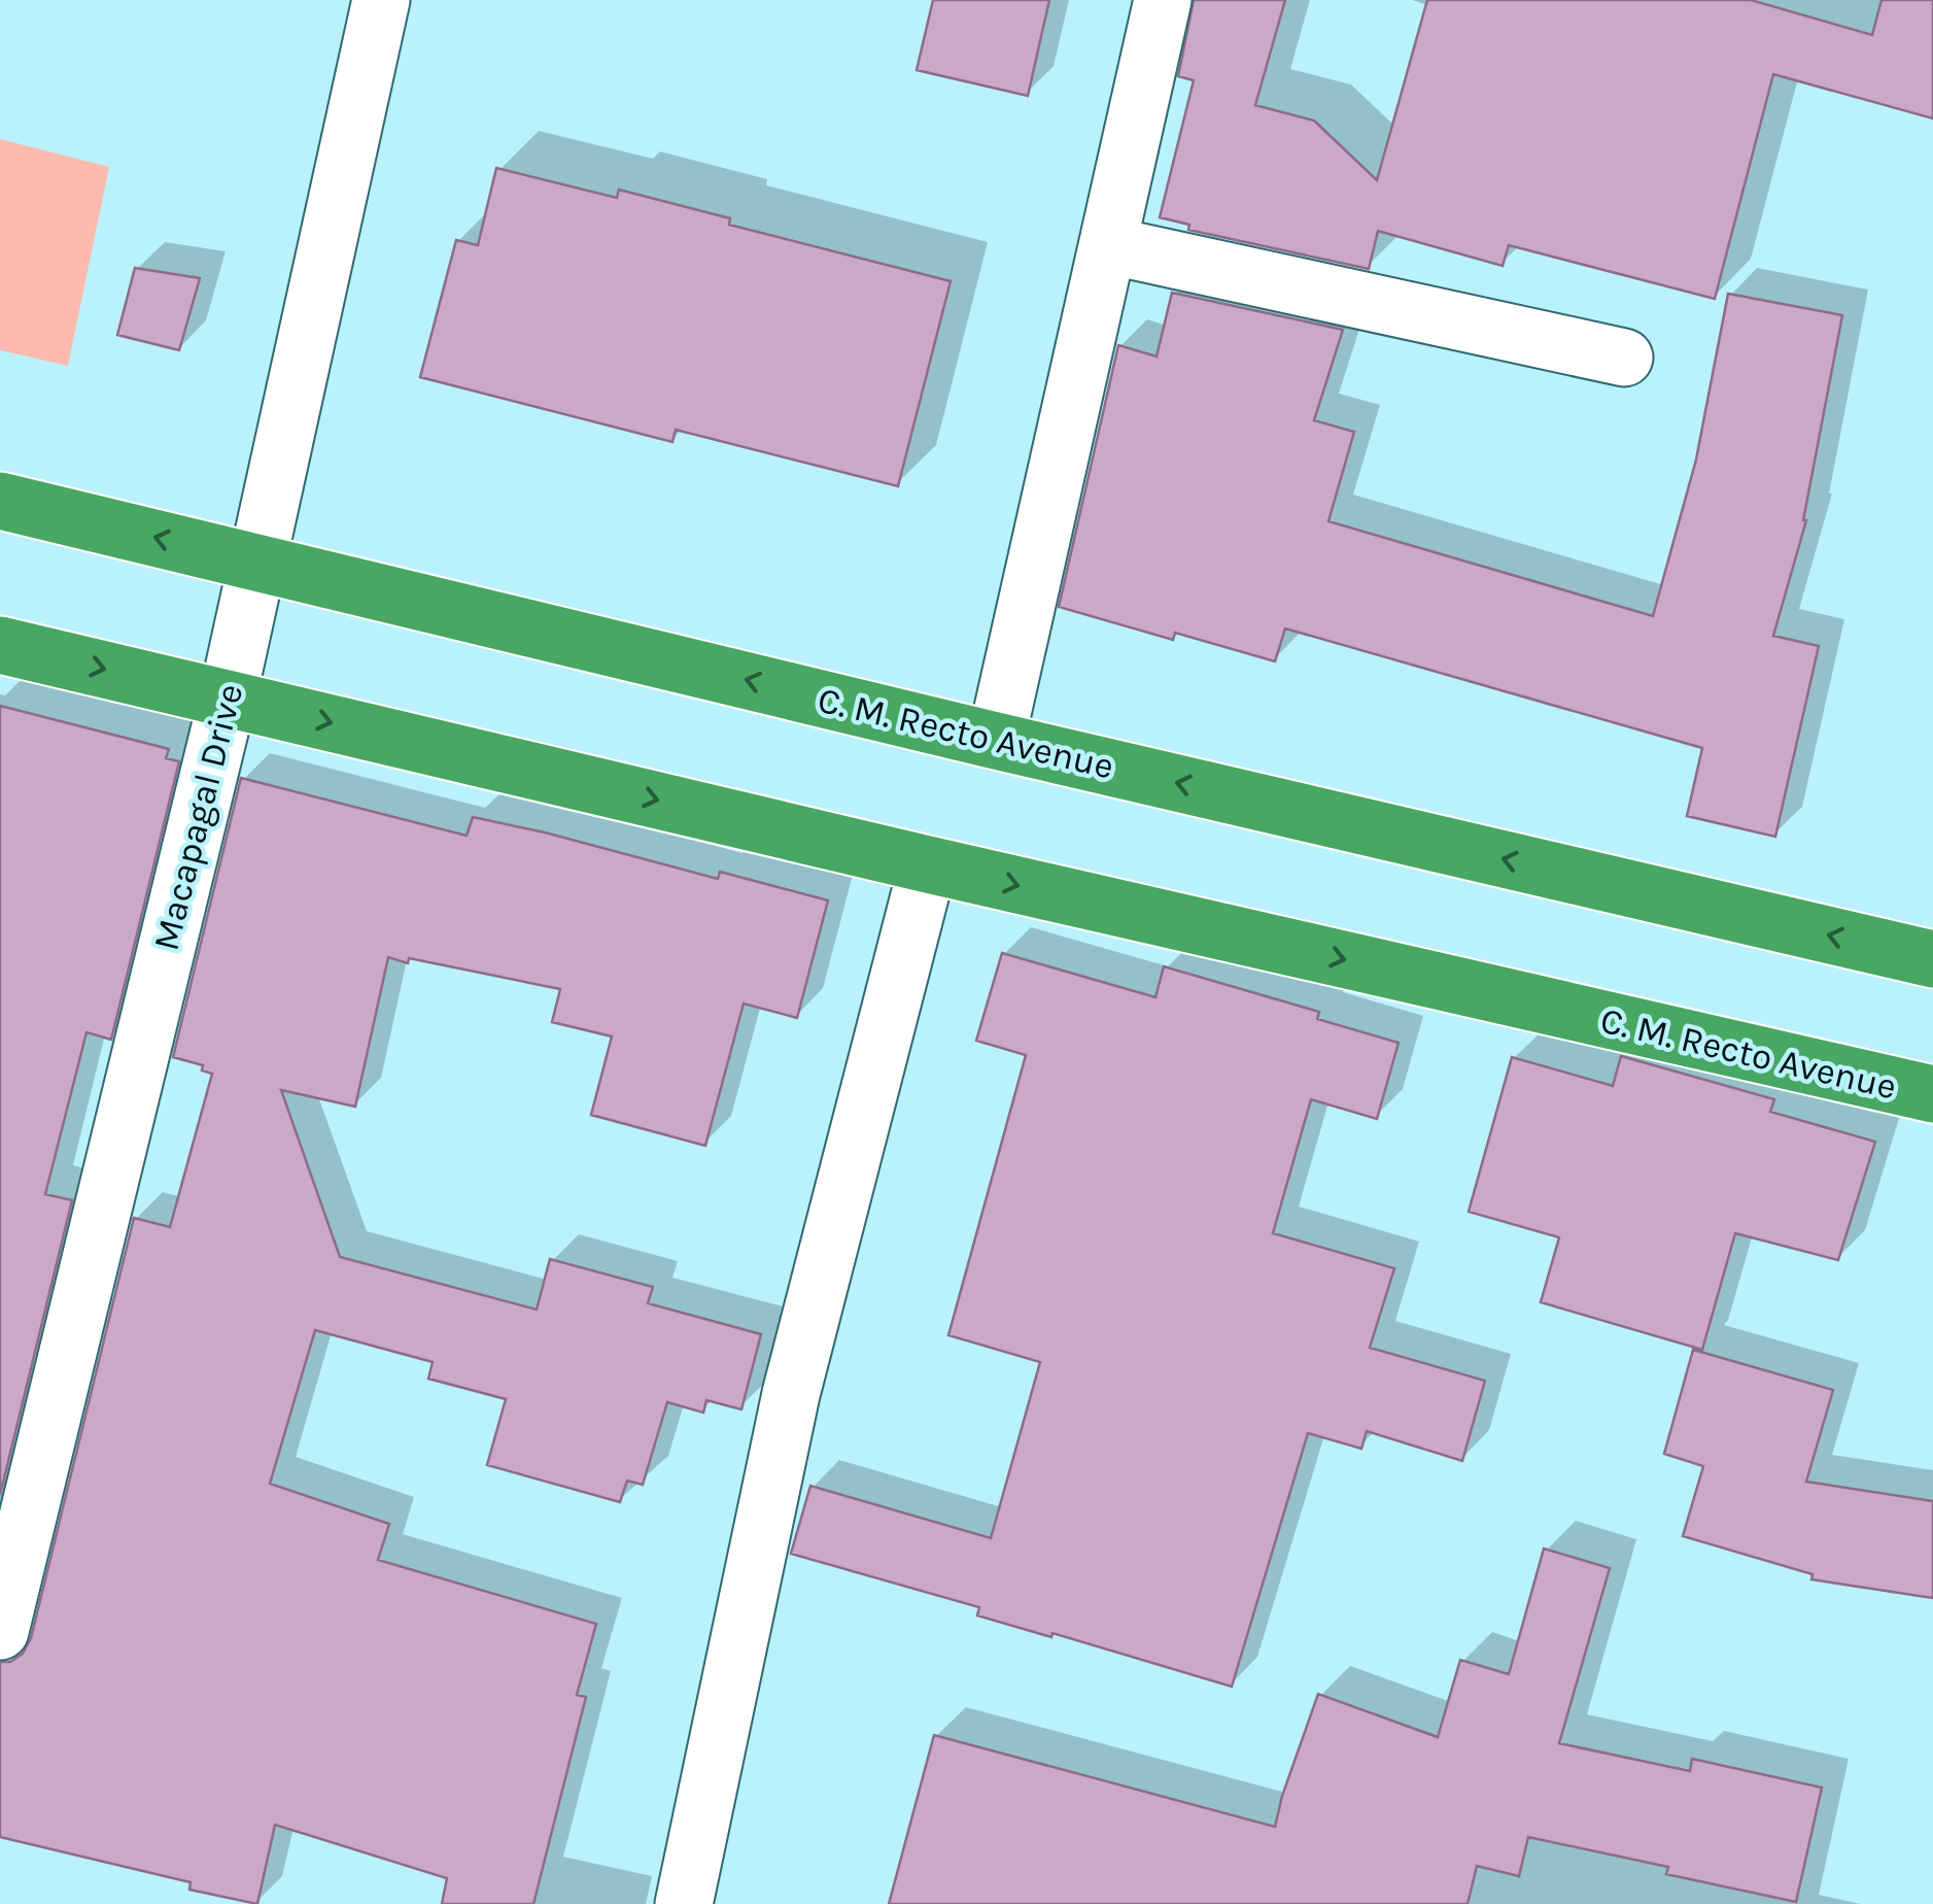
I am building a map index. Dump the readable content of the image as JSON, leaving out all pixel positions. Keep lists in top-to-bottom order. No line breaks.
{"streets":{"highway":["C. M. Recto Avenue"],"street":["Macapagal Drive"]},"crossings":[["C. M. Recto Avenue","Macapagal Drive"]]}
